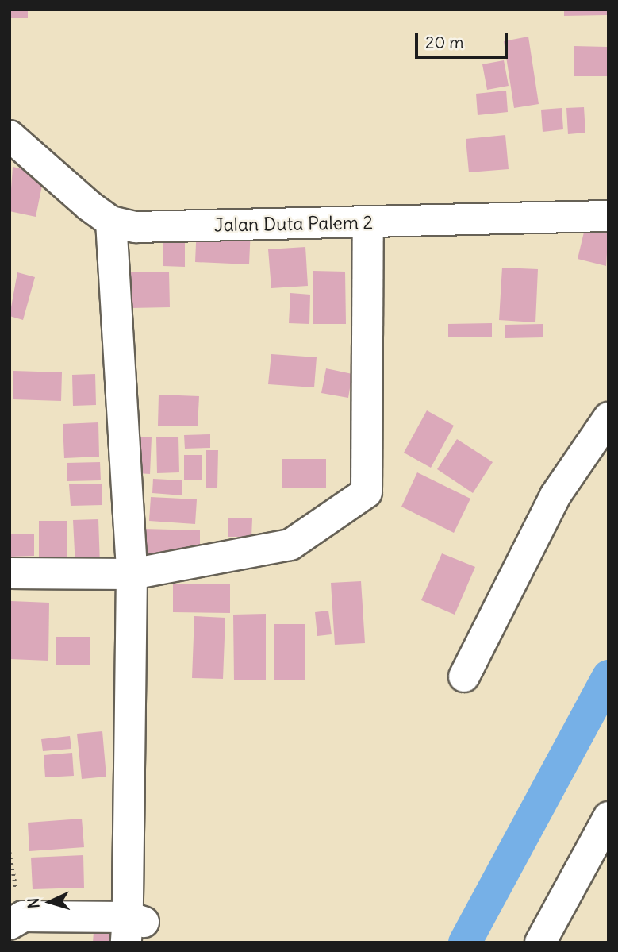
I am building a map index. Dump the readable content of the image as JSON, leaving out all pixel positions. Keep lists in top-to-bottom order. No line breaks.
{"streets":{"street":["Jalan Duta Palem 2"]},"scale_bar":"20 m","north":"left"}
